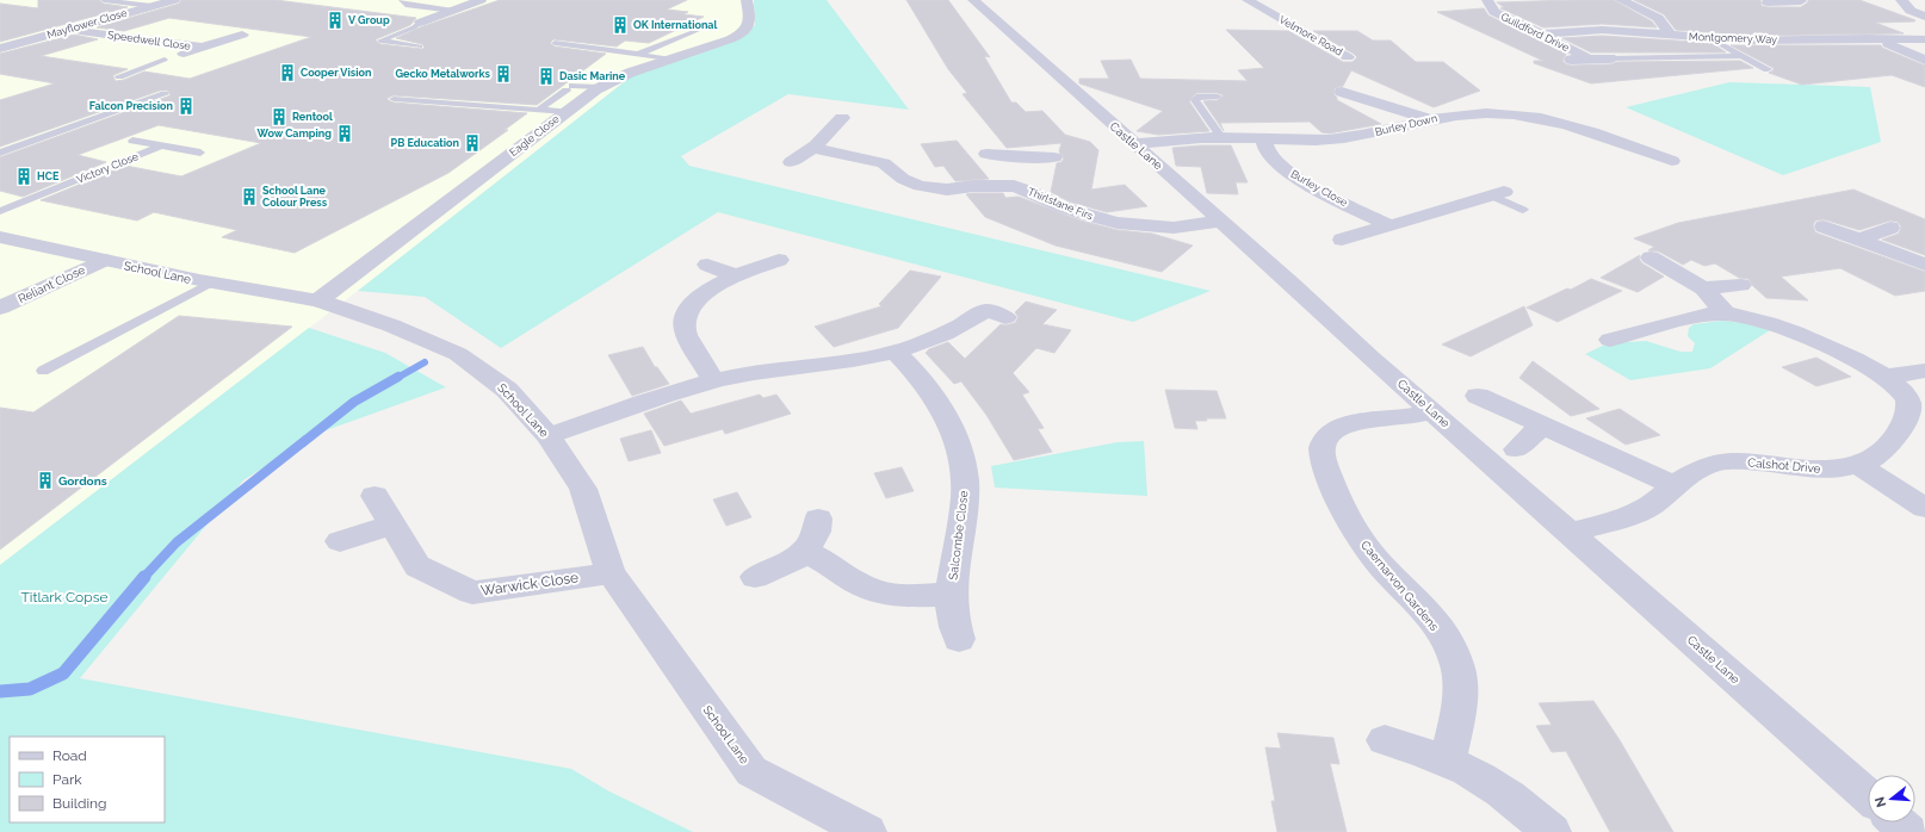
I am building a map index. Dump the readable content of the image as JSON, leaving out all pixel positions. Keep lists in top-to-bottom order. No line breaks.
{"streets":{"street":["Mayflower Close","Guildford Drive","Velmore Road","Montgomery Way","Speedwell Close","Burley Down","Eagle Close","Castle Lane","Burley Close","Thirlstane Firs","School Lane","Reliant Close","Calshot Drive","Salcombe Close","Warwick Close","Caernarvon Gardens"],"lane":["Victory Close"]},"crossings":[["Mayflower Close","Speedwell Close"],["Guildford Drive","Montgomery Way"],["Burley Down","Castle Lane"],["Burley Down","Burley Close"],["Eagle Close","School Lane"],["Castle Lane","Thirlstane Firs"],["Castle Lane","Calshot Drive"],["Castle Lane","Caernarvon Gardens"],["School Lane","Reliant Close"],["School Lane","Warwick Close"]],"parks":["Titlark Copse"],"places":{"building":["V Group","OK International","Cooper Vision","Gecko Metalworks","Dasic Marine","Falcon Precision","Rentool","Wow Camping","PB Education","HCE","School Lane Colour Press","Gordons"]},"legend":["Road","Park","Building"],"north":"left"}
